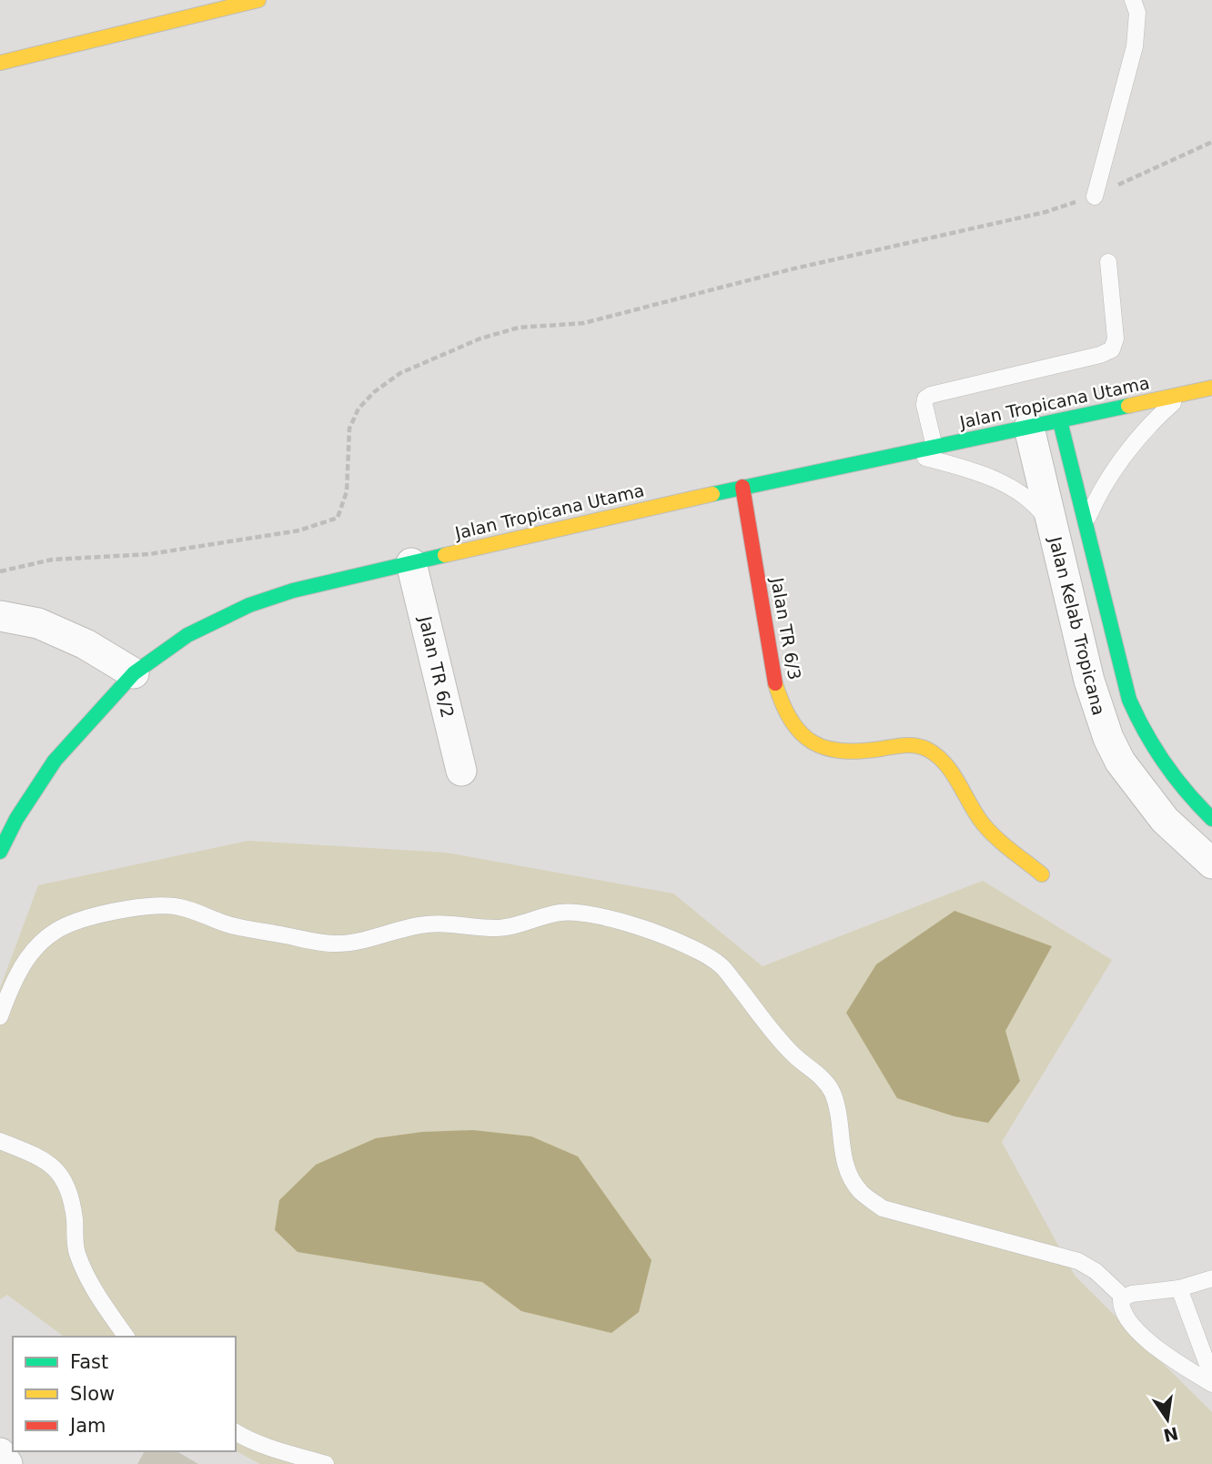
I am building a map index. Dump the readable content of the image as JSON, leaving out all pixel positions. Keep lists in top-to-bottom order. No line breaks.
{"streets":{"street":["Jalan Tropicana Utama","Jalan Kelab Tropicana","Jalan TR 6/3","Jalan TR 6/2"]},"crossings":[["Jalan Tropicana Utama","Jalan Kelab Tropicana"],["Jalan Tropicana Utama","Jalan TR 6/3"],["Jalan Tropicana Utama","Jalan TR 6/2"]],"legend":["Fast","Slow","Jam"],"north":"bottom"}
